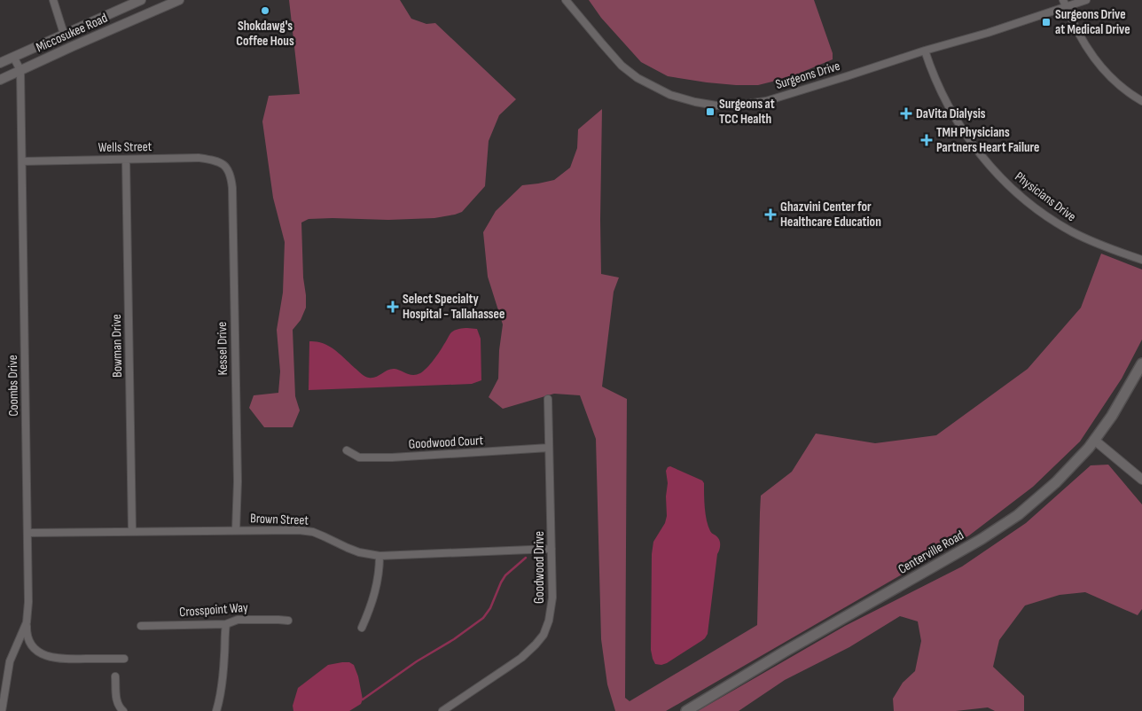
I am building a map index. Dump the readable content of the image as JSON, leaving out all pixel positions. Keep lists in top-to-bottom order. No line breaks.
{"streets":{"main road":["Centerville Road"],"street":["Miccosukee Road","Surgeons Drive","Wells Street","Physicians Drive","Bowman Drive","Kessel Drive","Coombs Drive","Goodwood Court","Brown Street","Goodwood Drive","Crosspoint Way"]},"crossings":[["Miccosukee Road","Coombs Drive"],["Surgeons Drive","Physicians Drive"],["Wells Street","Bowman Drive"],["Wells Street","Kessel Drive"],["Wells Street","Coombs Drive"],["Bowman Drive","Brown Street"],["Kessel Drive","Brown Street"],["Coombs Drive","Brown Street"],["Goodwood Court","Goodwood Drive"],["Brown Street","Goodwood Drive"]],"places":{"other":["Shokdawg's Coffee Hous"],"transit":["Surgeons Drive at Medical Drive","Surgeons at TCC Health"],"health":["DaVita Dialysis","TMH Physicians Partners Heart Failure","Ghazvini Center for Healthcare Education","Select Specialty Hospital - Tallahassee"]}}
